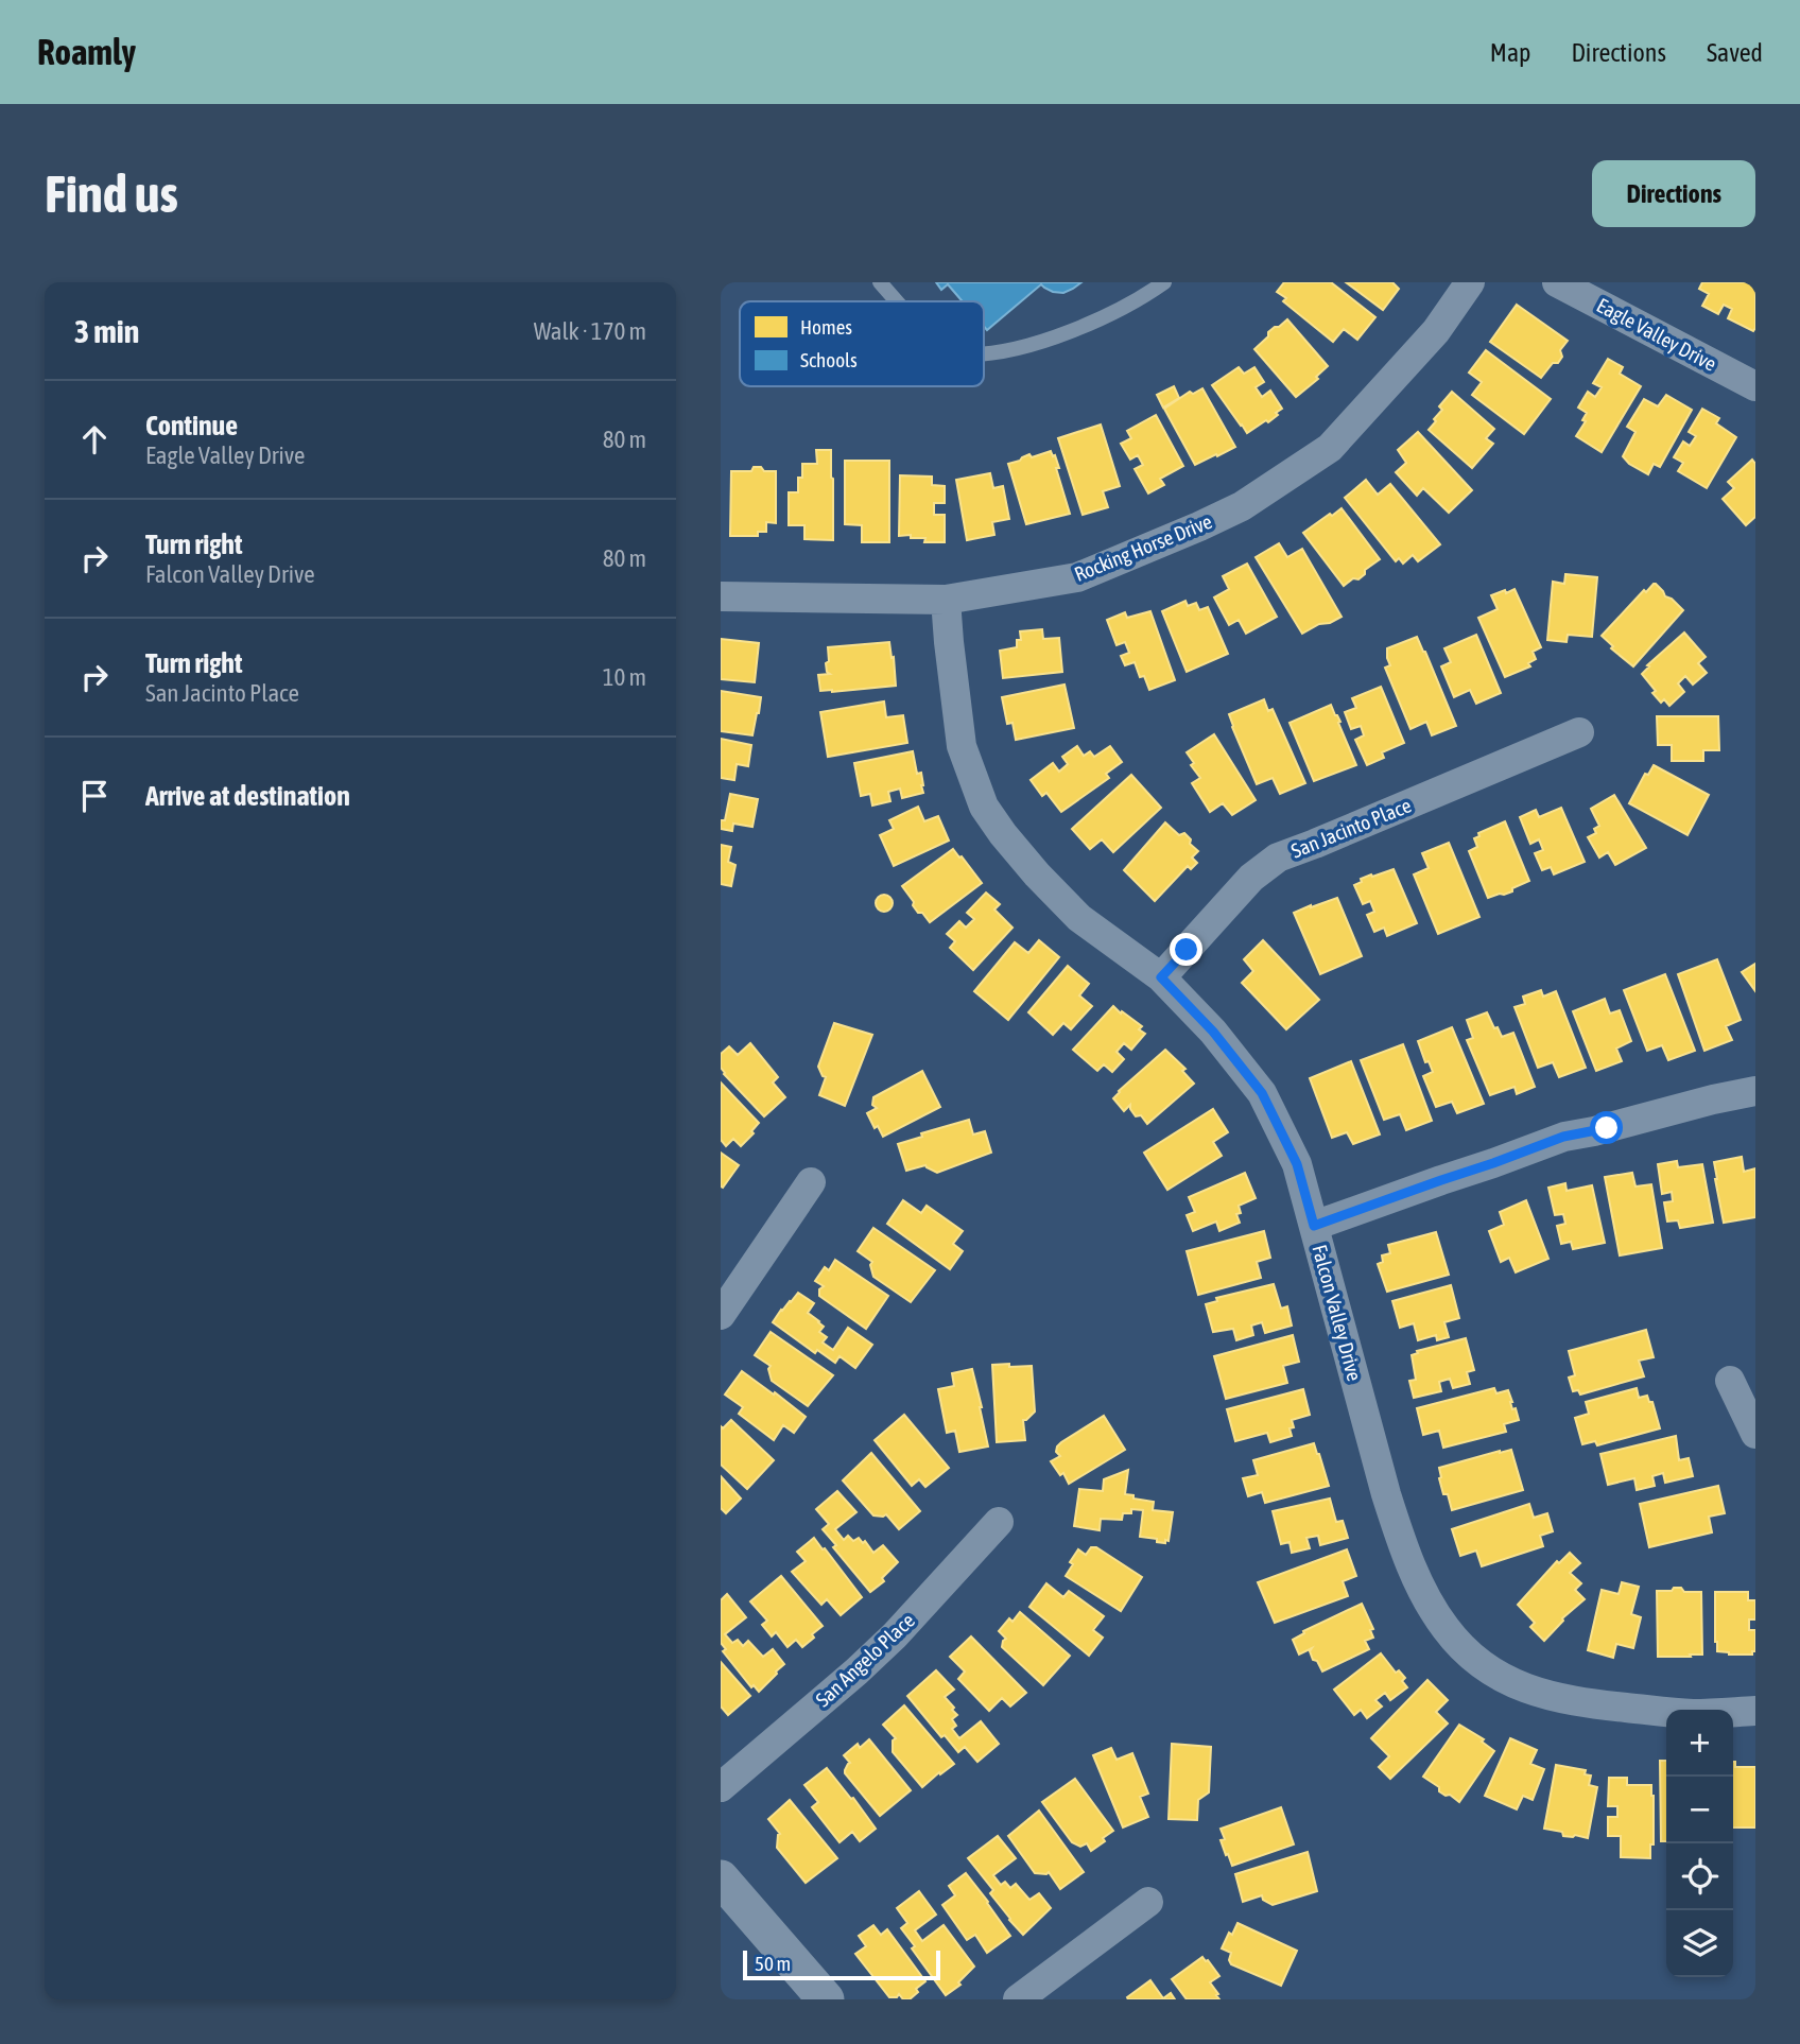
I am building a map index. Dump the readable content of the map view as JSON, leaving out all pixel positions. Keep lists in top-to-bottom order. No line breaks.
{"streets":{"street":["Eagle Valley Drive","Rocking Horse Drive","San Jacinto Place","Falcon Valley Drive","San Angelo Place"]},"crossings":[["Rocking Horse Drive","Falcon Valley Drive"],["San Jacinto Place","Falcon Valley Drive"]],"legend":["Homes","Schools"],"scale_bar":"50 m","page":{"header":"Roamly","nav":["Map","Directions","Saved"],"buttons":"Directions","title":"Find us","heading":["3 min","Walk · 170 m"],"list":[["Continue","Eagle Valley Drive","80 m"],["Turn right","Falcon Valley Drive","80 m"],["Turn right","San Jacinto Place","10 m"],"Arrive at destination"],"map_buttons":["+","−"],"scale":"50 m"}}
